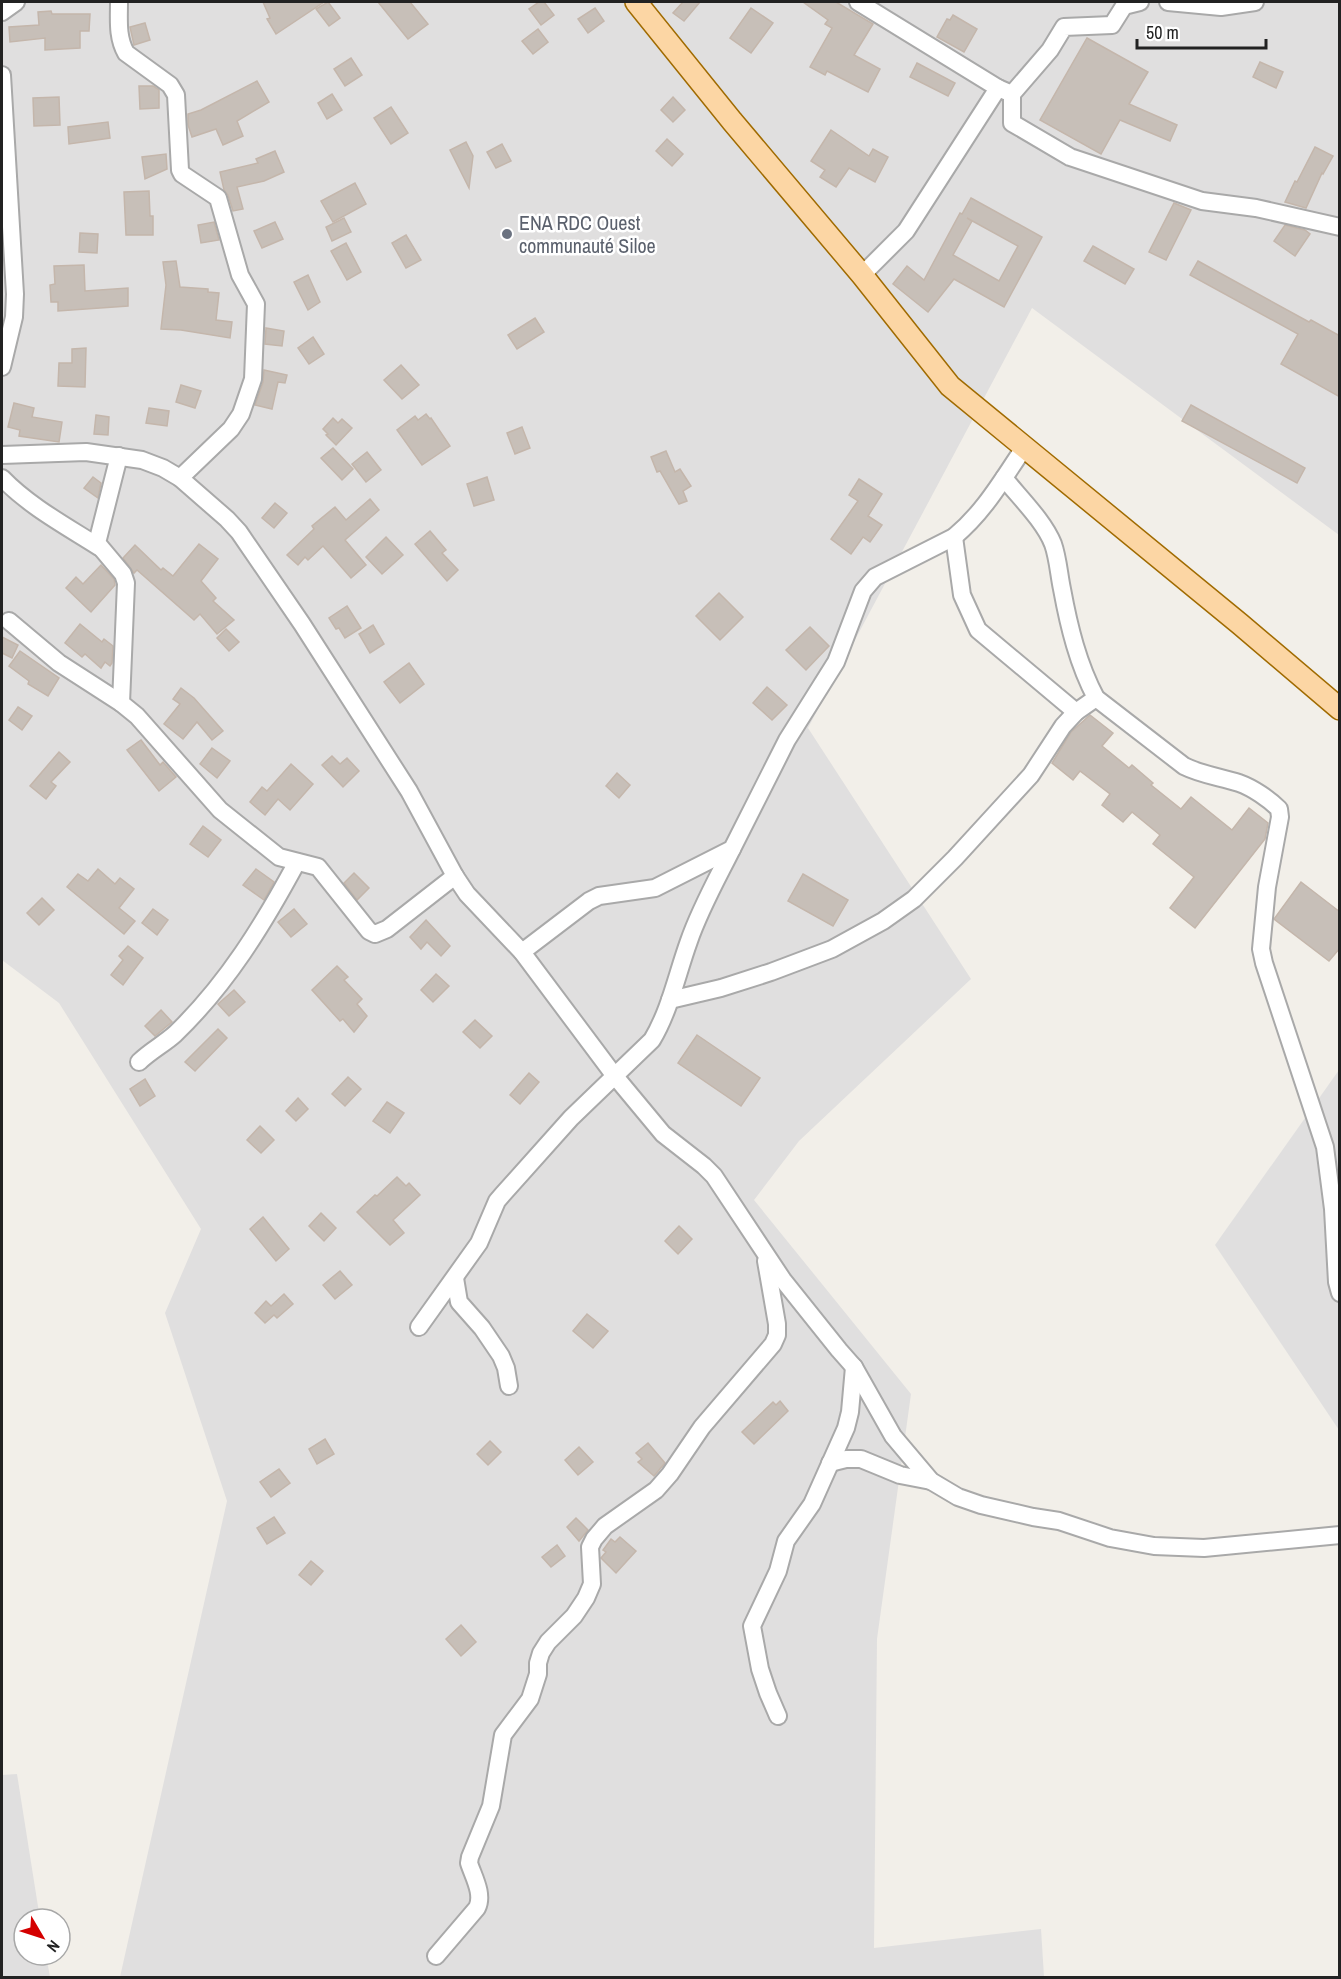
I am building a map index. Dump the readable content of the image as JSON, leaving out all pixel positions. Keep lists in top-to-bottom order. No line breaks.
{"places":["ENA RDC Ouest communauté Siloe"],"scale_bar":"50 m","north":"bottom right"}
